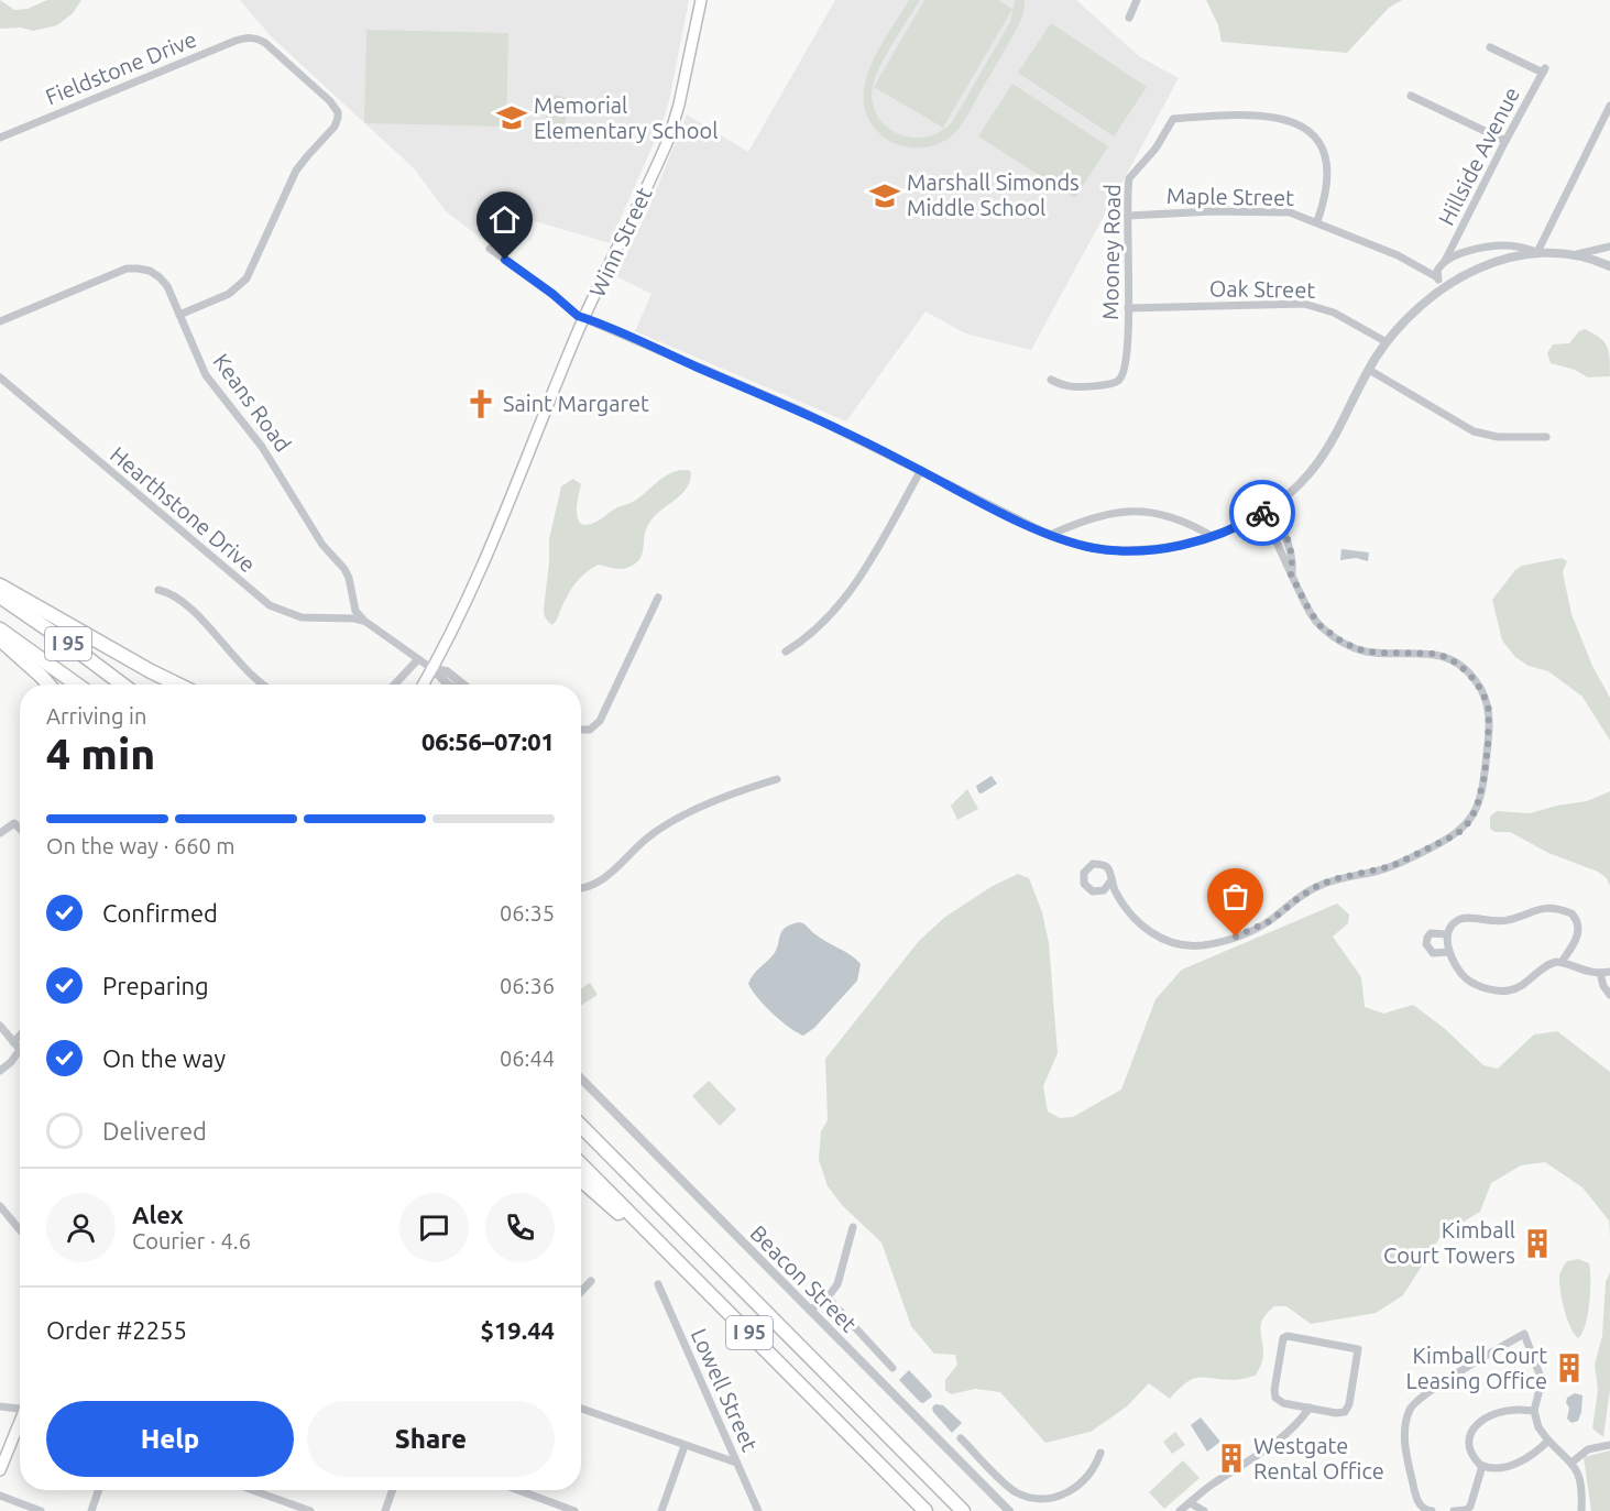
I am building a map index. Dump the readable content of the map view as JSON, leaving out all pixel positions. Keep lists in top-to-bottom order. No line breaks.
{"streets":{"highway":["I 95"],"main road":["Winn Street"],"street":["Fieldstone Drive","Hillside Avenue","Maple Street","Mooney Road","Oak Street","Keans Road","Hearthstone Drive","Beacon Street","Lowell Street"]},"crossings":[["Fieldstone Drive","Keans Road"],["Hillside Avenue","Maple Street"],["Maple Street","Mooney Road"],["Mooney Road","Oak Street"],["Keans Road","Hearthstone Drive"]],"places":{"school or university":["Memorial Elementary School","Marshall Simonds Middle School"],"church":["Saint Margaret"],"building":["Kimball Court Towers","Kimball Court Leasing Office","Westgate Rental Office"]},"page":{"heading":["4 min","Arriving in","06:56–07:01"],"panel":["Alex","Courier · 4.6","Order #2255","$19.44"],"bar":"On the way · 660 m","list":[["Confirmed","06:35"],["Preparing","06:36"],["On the way","06:44"],"Delivered"],"buttons":["Help","Share"]}}
